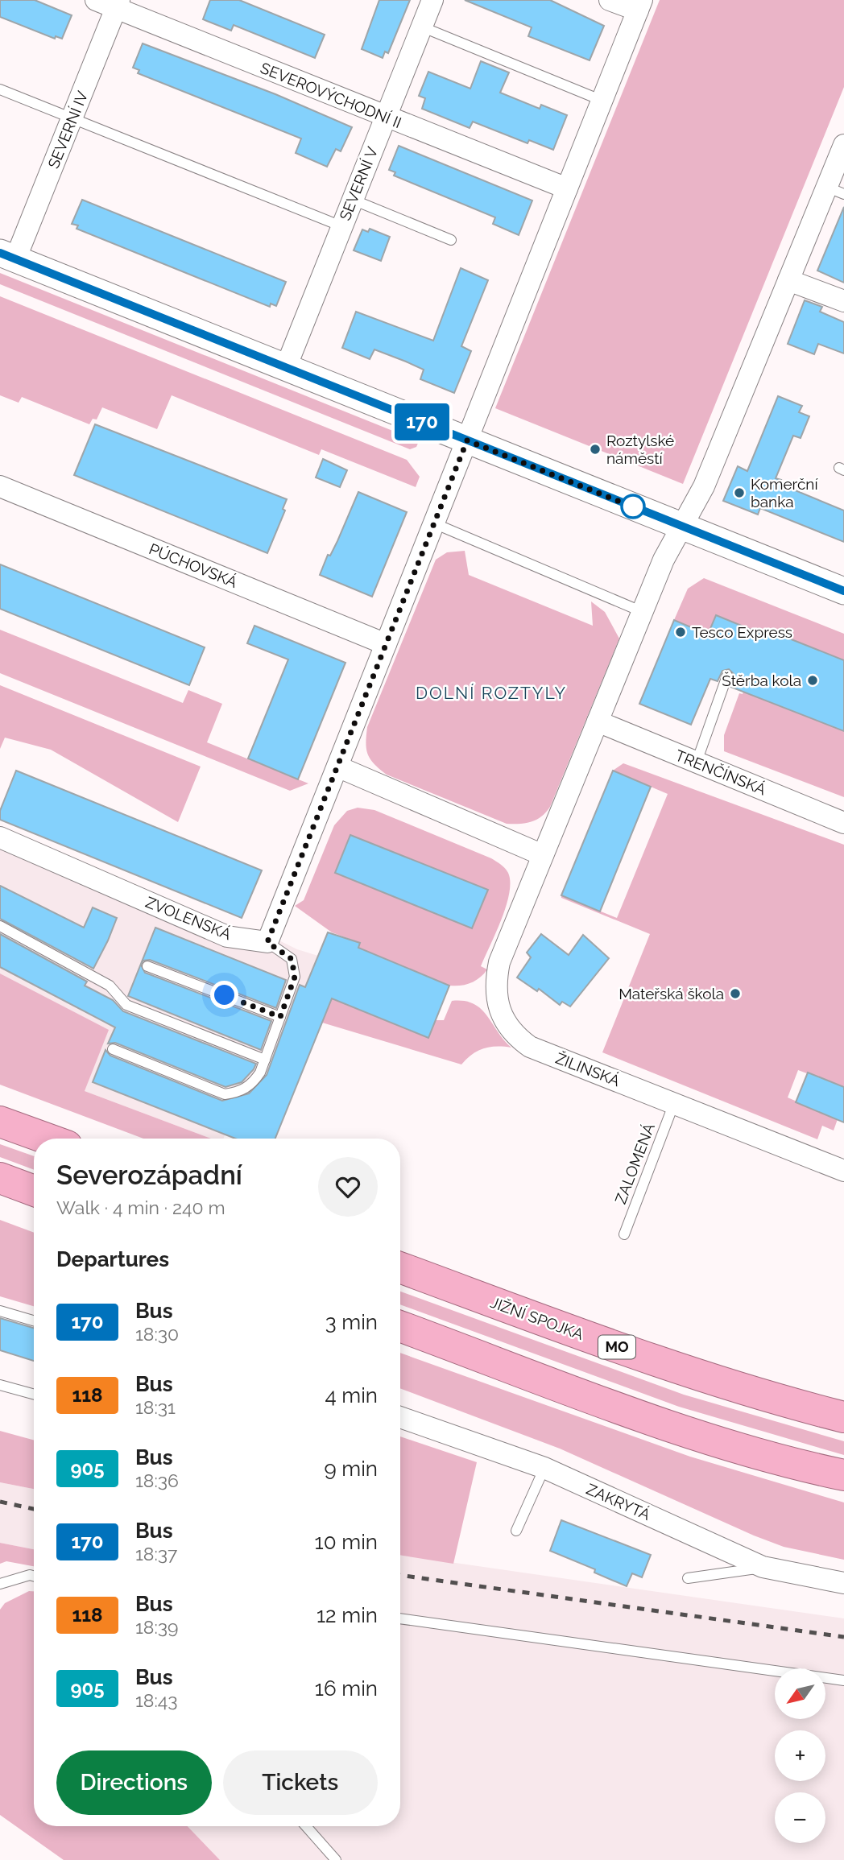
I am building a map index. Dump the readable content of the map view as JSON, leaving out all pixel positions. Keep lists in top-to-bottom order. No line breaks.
{"streets":{"highway":["JIŽNÍ SPOJKA","MO"],"street":["SEVEROVÝCHODNÍ II","SEVERNÍ IV","SEVERNÍ V","PÚCHOVSKÁ","TRENČÍNSKÁ","ZVOLENSKÁ","ŽILINSKÁ","ZAKRYTÁ"],"lane":["ZALOMENÁ"]},"crossings":[["SEVEROVÝCHODNÍ II","SEVERNÍ IV"],["SEVEROVÝCHODNÍ II","SEVERNÍ V"],["ŽILINSKÁ","ZALOMENÁ"]],"districts":["DOLNÍ ROZTYLY"],"places":["Roztylské náměstí","Komerční banka","Tesco Express","Štěrba kola","Mateřská škola"],"lines":["bus line 170"],"north":"bottom left","page":{"on_map":"170","heading":[["Severozápadní","Walk · 4 min · 240 m"],"Departures"],"list":[{"mark":"170","name":"Bus","note":"18:30","value":"3 min"},{"mark":"118","name":"Bus","note":"18:31","value":"4 min"},{"mark":"905","name":"Bus","note":"18:36","value":"9 min"},{"mark":"170","name":"Bus","note":"18:37","value":"10 min"},{"mark":"118","name":"Bus","note":"18:39","value":"12 min"},{"mark":"905","name":"Bus","note":"18:43","value":"16 min"}],"map_buttons":["+","−"],"buttons":["Directions","Tickets"]}}
